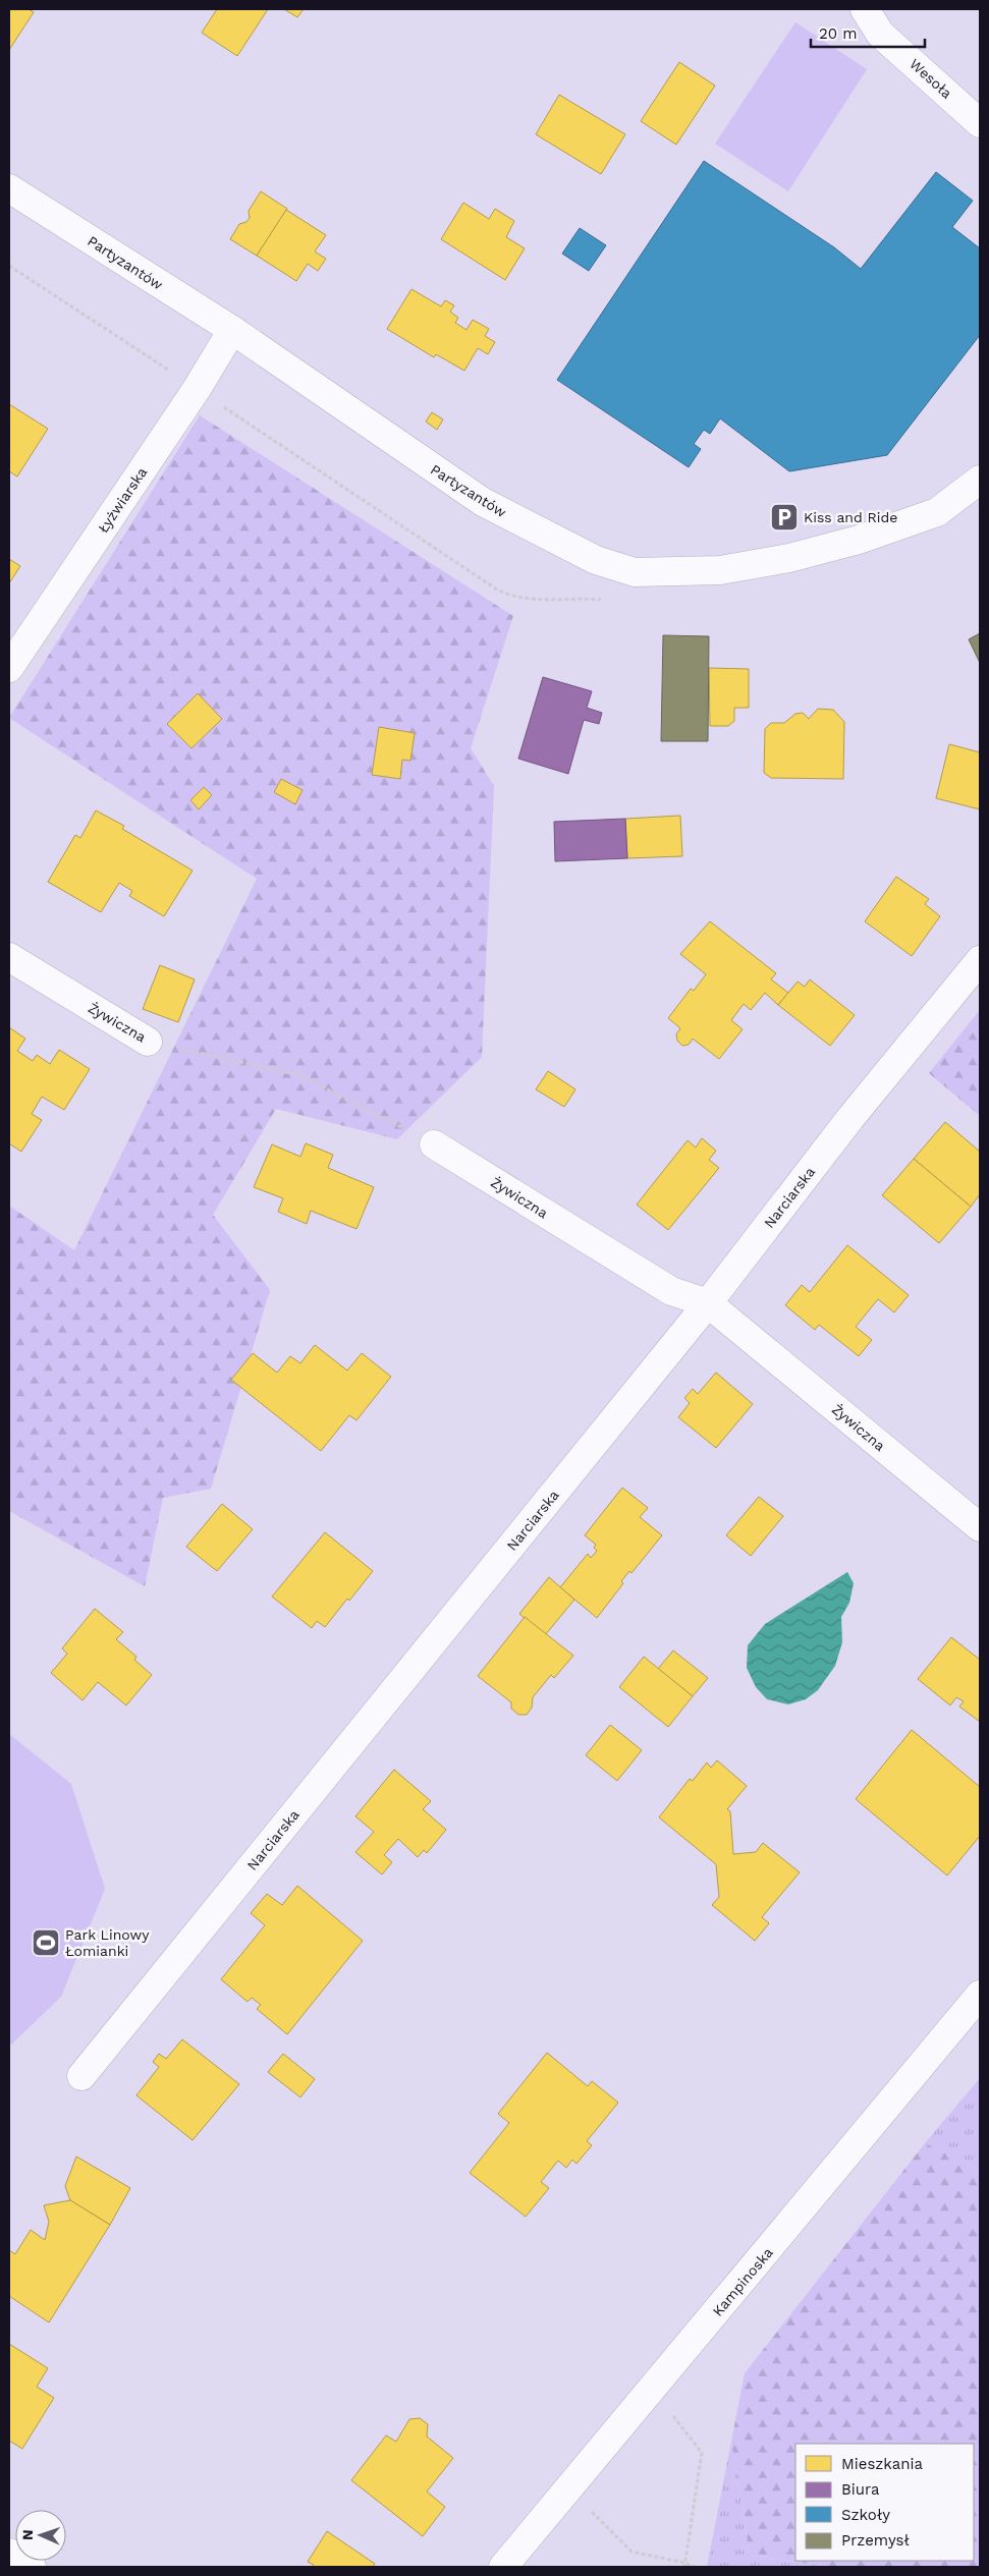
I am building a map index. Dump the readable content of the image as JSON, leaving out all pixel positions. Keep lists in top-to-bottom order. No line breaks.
{"streets":{"street":["Wesoła","Partyzantów","Łyżwiarska","Żywiczna","Narciarska","Kampinoska"]},"crossings":[["Partyzantów","Łyżwiarska"],["Żywiczna","Narciarska"]],"places":{"parking":["Kiss and Ride"],"sports":["Park Linowy Łomianki"]},"legend":["Mieszkania","Biura","Szkoły","Przemysł"],"scale_bar":"20 m","north":"left"}
